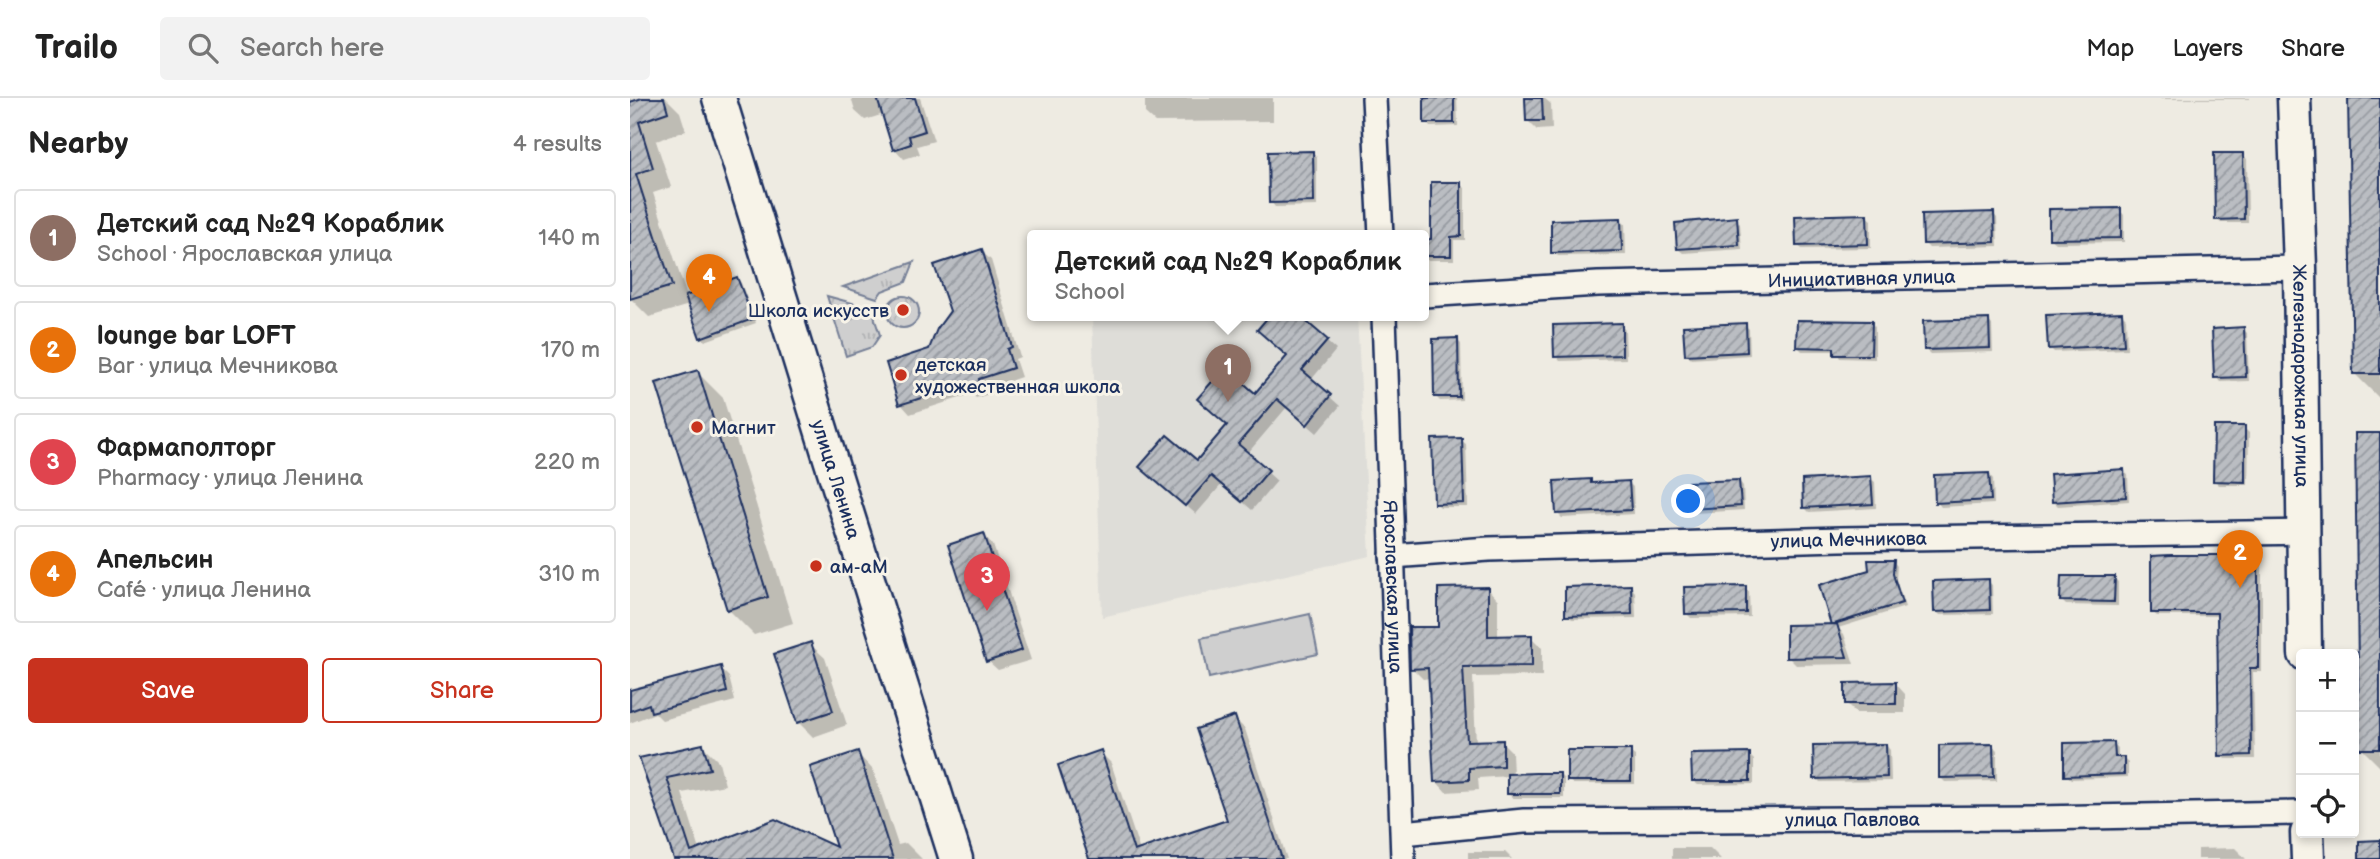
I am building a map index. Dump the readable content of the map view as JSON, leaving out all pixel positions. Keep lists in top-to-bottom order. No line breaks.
{"streets":{"street":["Инициативная улица","Железнодорожная улица","улица Ленина","улица Мечникова","Ярославская улица","улица Павлова"]},"crossings":[["Инициативная улица","Железнодорожная улица"],["Железнодорожная улица","улица Мечникова"],["улица Мечникова","Ярославская улица"],["Ярославская улица","улица Павлова"]],"places":["Школа искусств","детская художественная школа","Магнит","ам-аМ"],"page":{"header":"Trailo","search":"Search here","nav":["Map","Layers","Share"],"heading":["Nearby","4 results"],"list":[{"mark":"1","name":"Детский сад №29 Кораблик","note":"School · Ярославская улица","value":"140 m"},{"mark":"2","name":"lounge bar LOFT","note":"Bar · улица Мечникова","value":"170 m"},{"mark":"3","name":"Фармаполторг","note":"Pharmacy · улица Ленина","value":"220 m"},{"mark":"4","name":"Апельсин","note":"Café · улица Ленина","value":"310 m"}],"popup":["Детский сад №29 Кораблик","School"],"pins":["4","1","2","3"],"buttons":["Save","Share"],"map_buttons":["+","−"]}}
